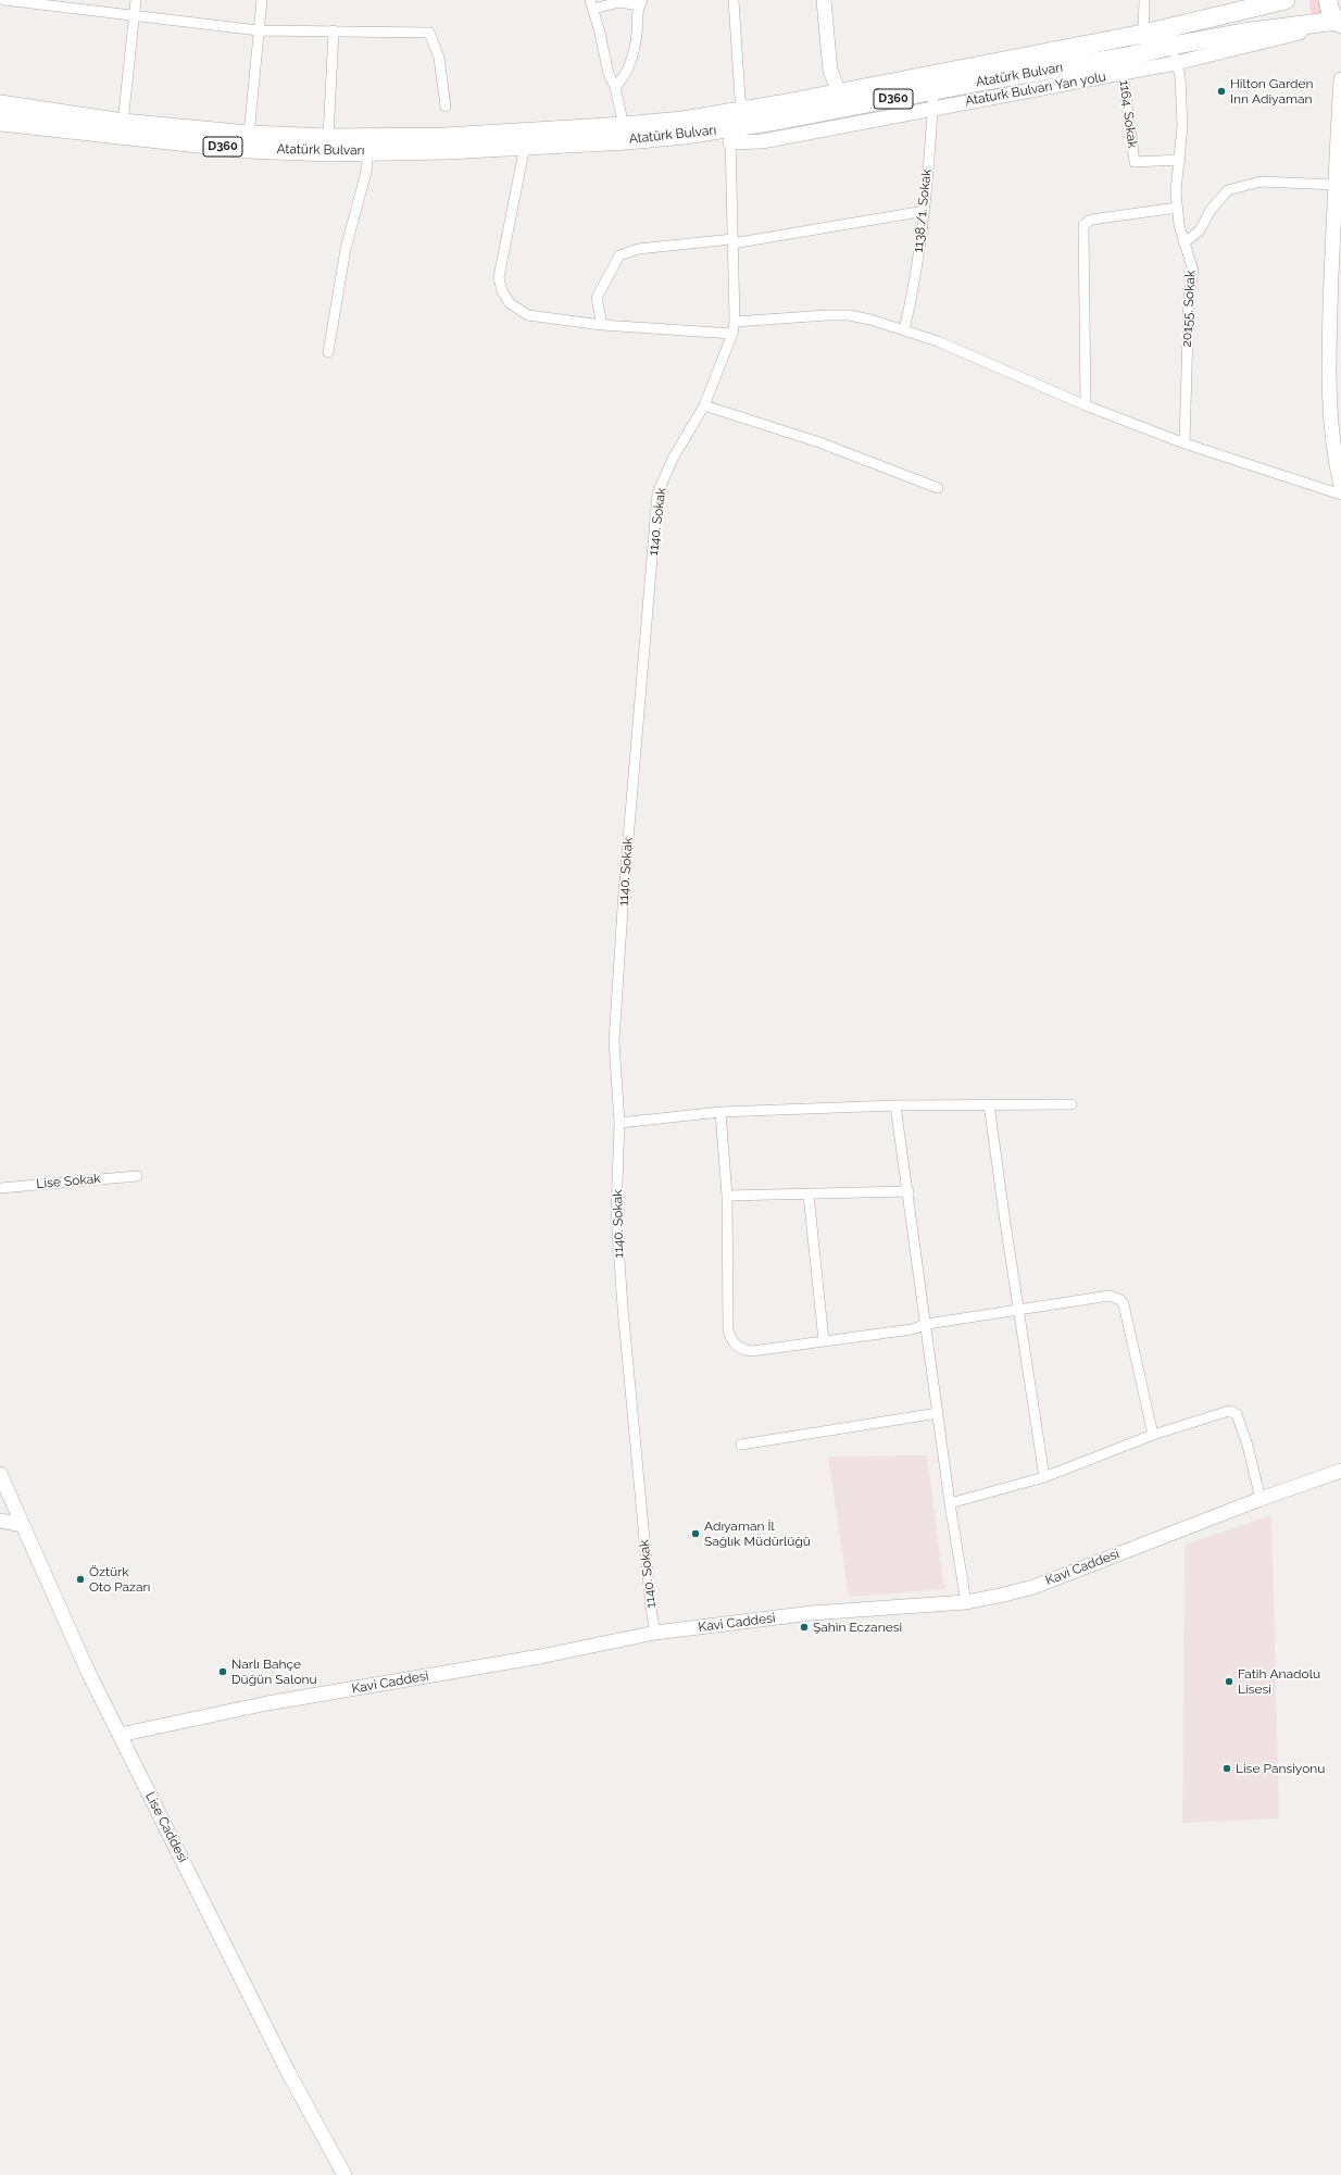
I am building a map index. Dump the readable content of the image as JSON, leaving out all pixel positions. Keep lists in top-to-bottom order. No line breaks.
{"streets":{"highway":["Atatürk Bulvarı","D360"],"street":["Ataturk Bulvarı Yan yolu","1164. Sokak","1138./1. Sokak","20155. Sokak","1140. Sokak","Lise Sokak","Kavi Caddesi","Lise Caddesi"]},"crossings":[["Atatürk Bulvarı","Ataturk Bulvarı Yan yolu"],["Atatürk Bulvarı","1138./1. Sokak"],["Atatürk Bulvarı","20155. Sokak"],["Atatürk Bulvarı","1140. Sokak"],["Ataturk Bulvarı Yan yolu","1164. Sokak"],["Ataturk Bulvarı Yan yolu","1138./1. Sokak"],["Ataturk Bulvarı Yan yolu","20155. Sokak"],["1164. Sokak","20155. Sokak"],["1140. Sokak","Kavi Caddesi"],["Kavi Caddesi","Lise Caddesi"]],"places":["Hilton Garden Inn Adiyaman","Adıyaman İl Sağlık Müdürlüğü","Öztürk Oto Pazarı","Şahin Eczanesi","Narlı Bahçe Düğün Salonu","Fatih Anadolu Lisesi","Lise Pansiyonu"]}
